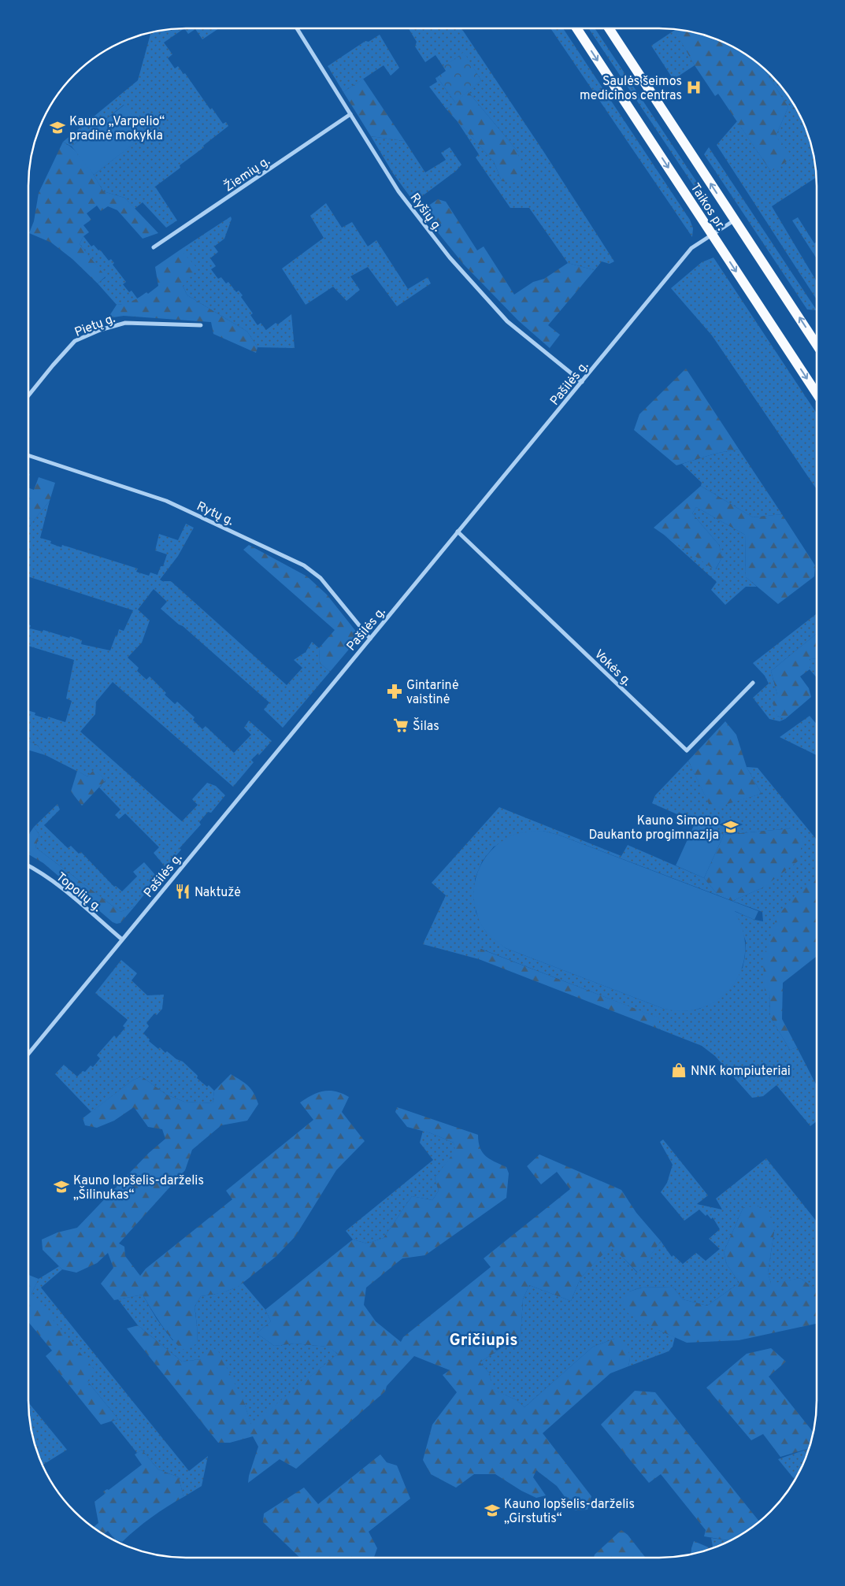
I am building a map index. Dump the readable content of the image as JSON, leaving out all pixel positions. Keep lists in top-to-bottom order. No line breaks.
{"streets":{"main road":["Taikos pr."],"street":["Žiemių g.","Ryšių g.","Pietų g.","Pašilės g.","Rytų g.","Vokės g.","Topolių g."]},"crossings":[["Žiemių g.","Ryšių g."],["Taikos pr.","Pašilės g."],["Ryšių g.","Pašilės g."],["Pašilės g.","Rytų g."],["Pašilės g.","Vokės g."],["Pašilės g.","Topolių g."]],"districts":["Gričiupis"],"places":{"hospital":["Saulės šeimos medicinos centras"],"school or university":["Kauno „Varpelio“ pradinė mokykla","Kauno Simono Daukanto progimnazija","Kauno lopšelis-darželis „Šilinukas“","Kauno lopšelis-darželis „Girstutis“"],"pharmacy":["Gintarinė vaistinė"],"supermarket":["Šilas"],"restaurant":["Naktužė"],"shop":["NNK kompiuteriai"]}}
